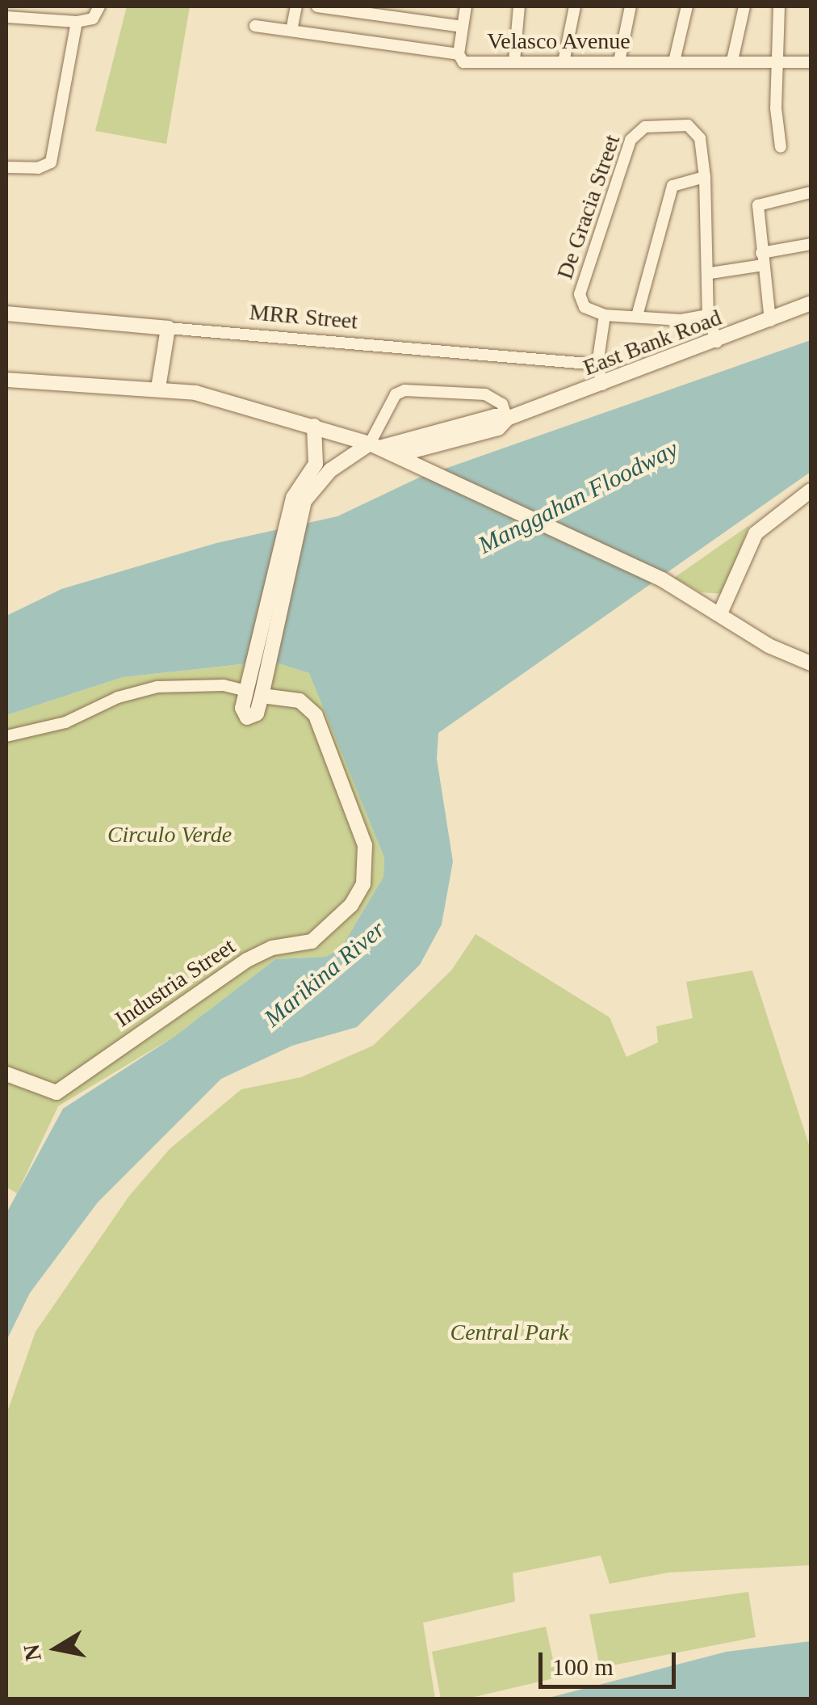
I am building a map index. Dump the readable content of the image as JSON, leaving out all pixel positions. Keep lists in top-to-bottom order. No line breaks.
{"streets":{"street":["Velasco Avenue","De Gracia Street","MRR Street","East Bank Road","Industria Street"]},"water":["Manggahan Floodway","Marikina River"],"parks":["Circulo Verde","Central Park"],"scale_bar":"100 m","north":"left"}
